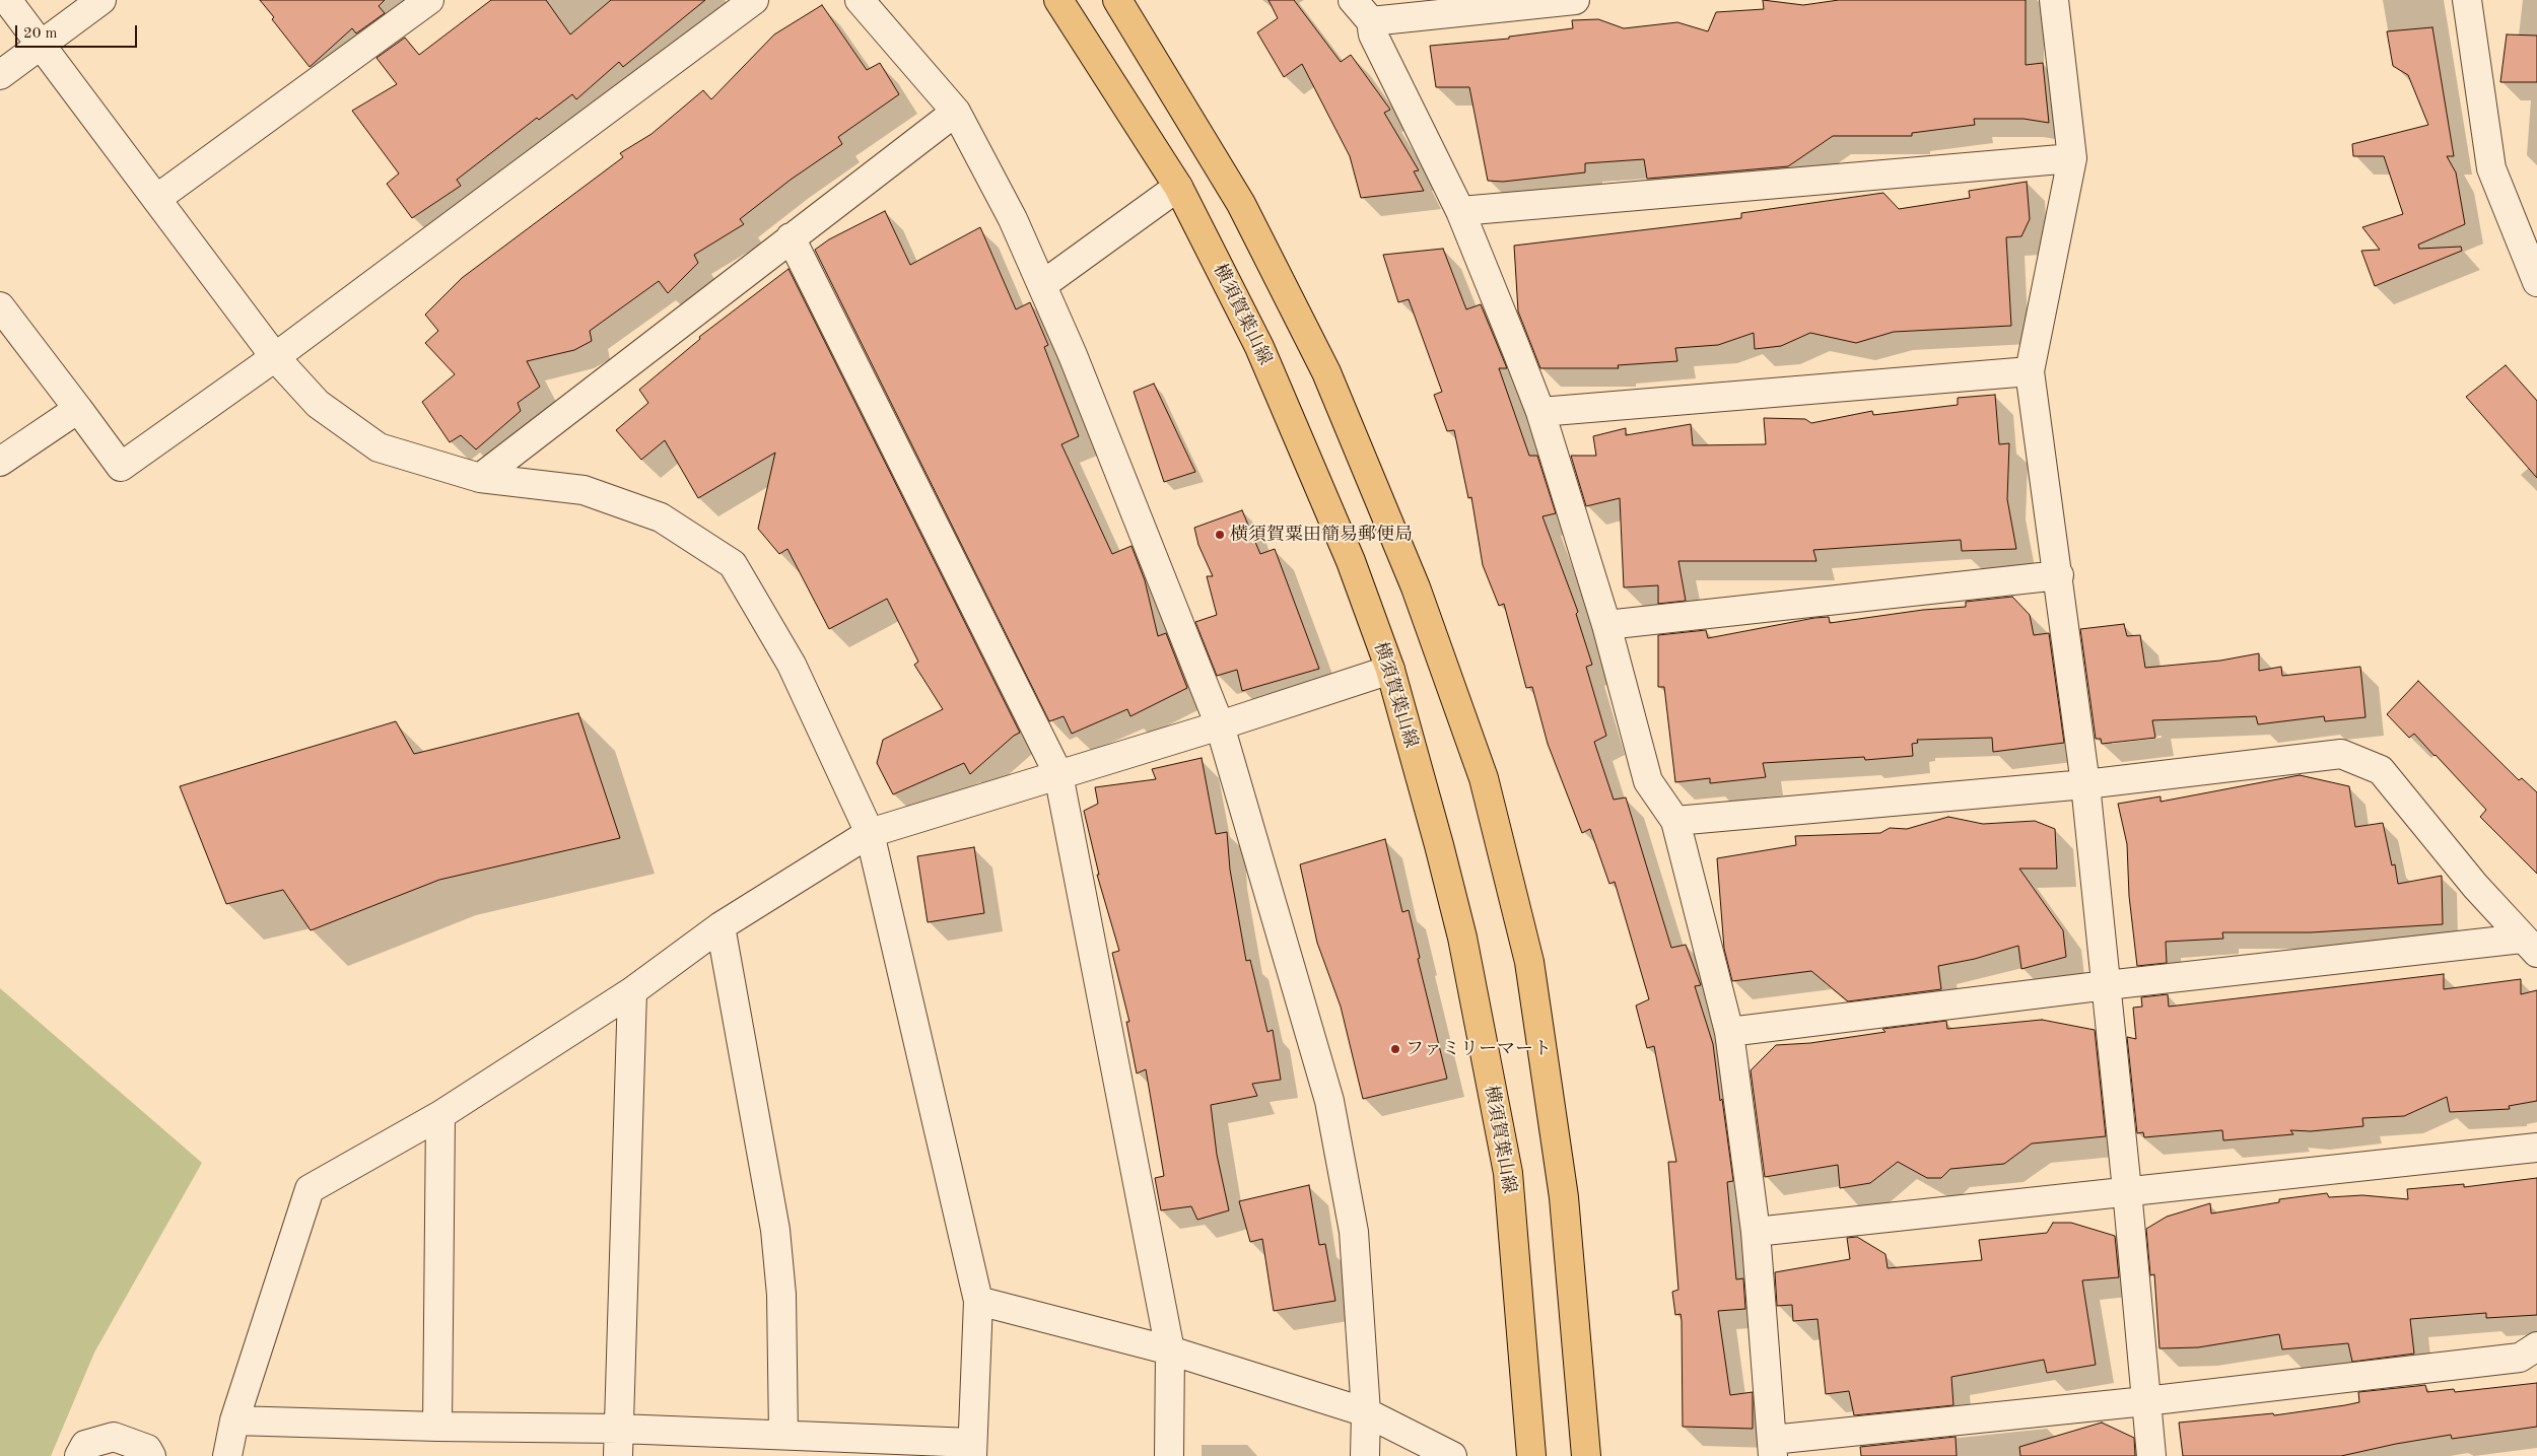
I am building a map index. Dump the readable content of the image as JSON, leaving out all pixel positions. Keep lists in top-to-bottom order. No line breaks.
{"streets":{"main road":["横須賀葉山線"]},"places":["横須賀粟田簡易郵便局","ファミリーマート"],"scale_bar":"20 m"}
